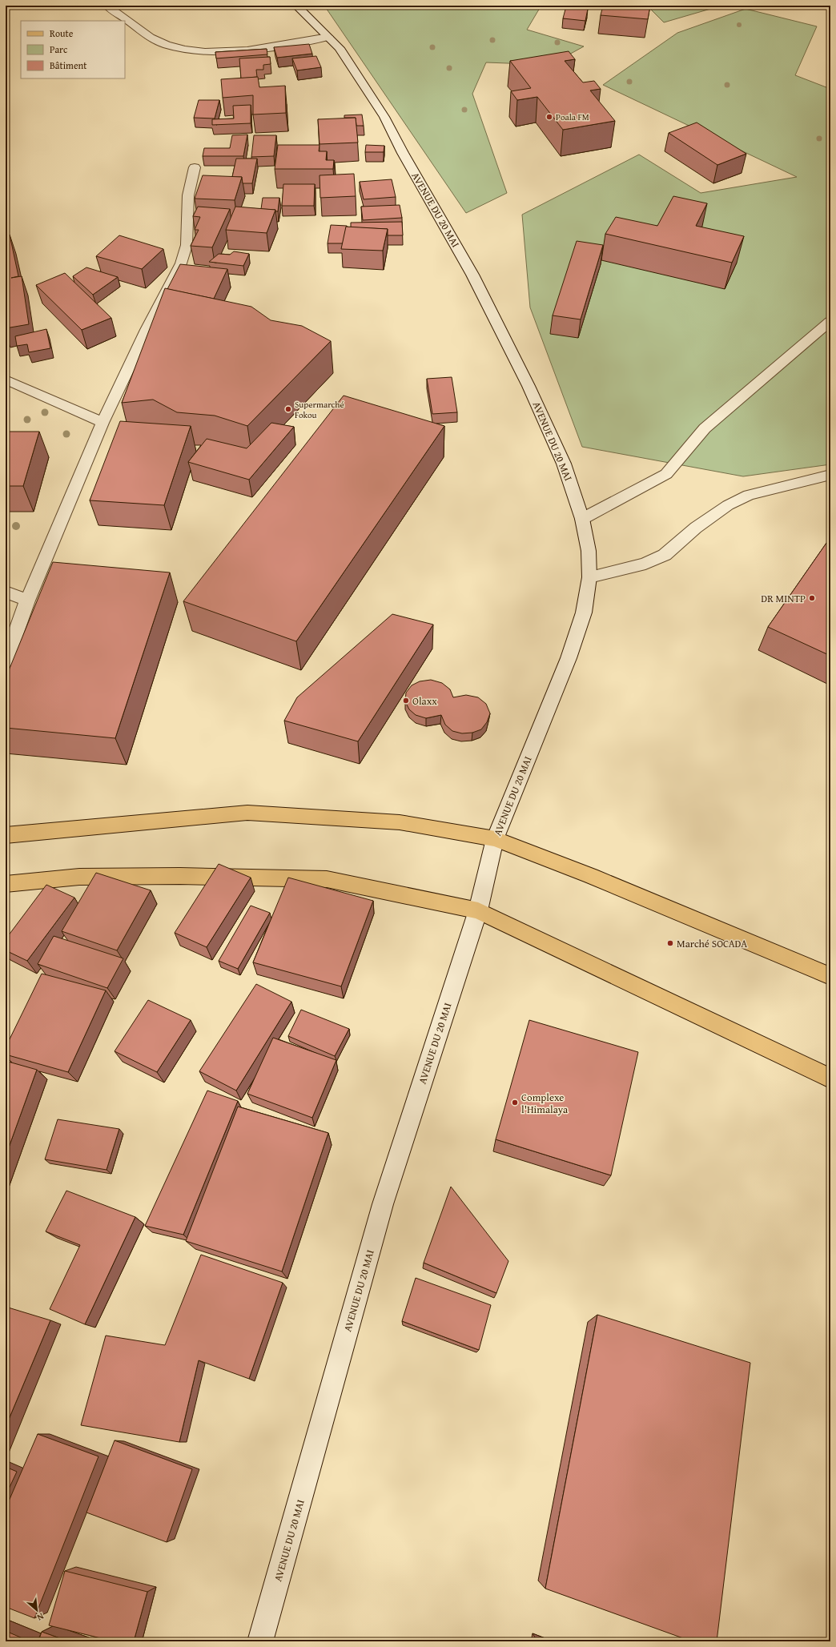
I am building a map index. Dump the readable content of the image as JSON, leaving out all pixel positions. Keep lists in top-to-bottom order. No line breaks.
{"streets":{"main road":["AVENUE DU 20 MAI"]},"places":["Poala FM","Supermarché Fokou","DR MINTP","Olaxx","Marché SOCADA","Complexe l'Himalaya"],"legend":["Route","Parc","Bâtiment"],"north":"bottom right"}
